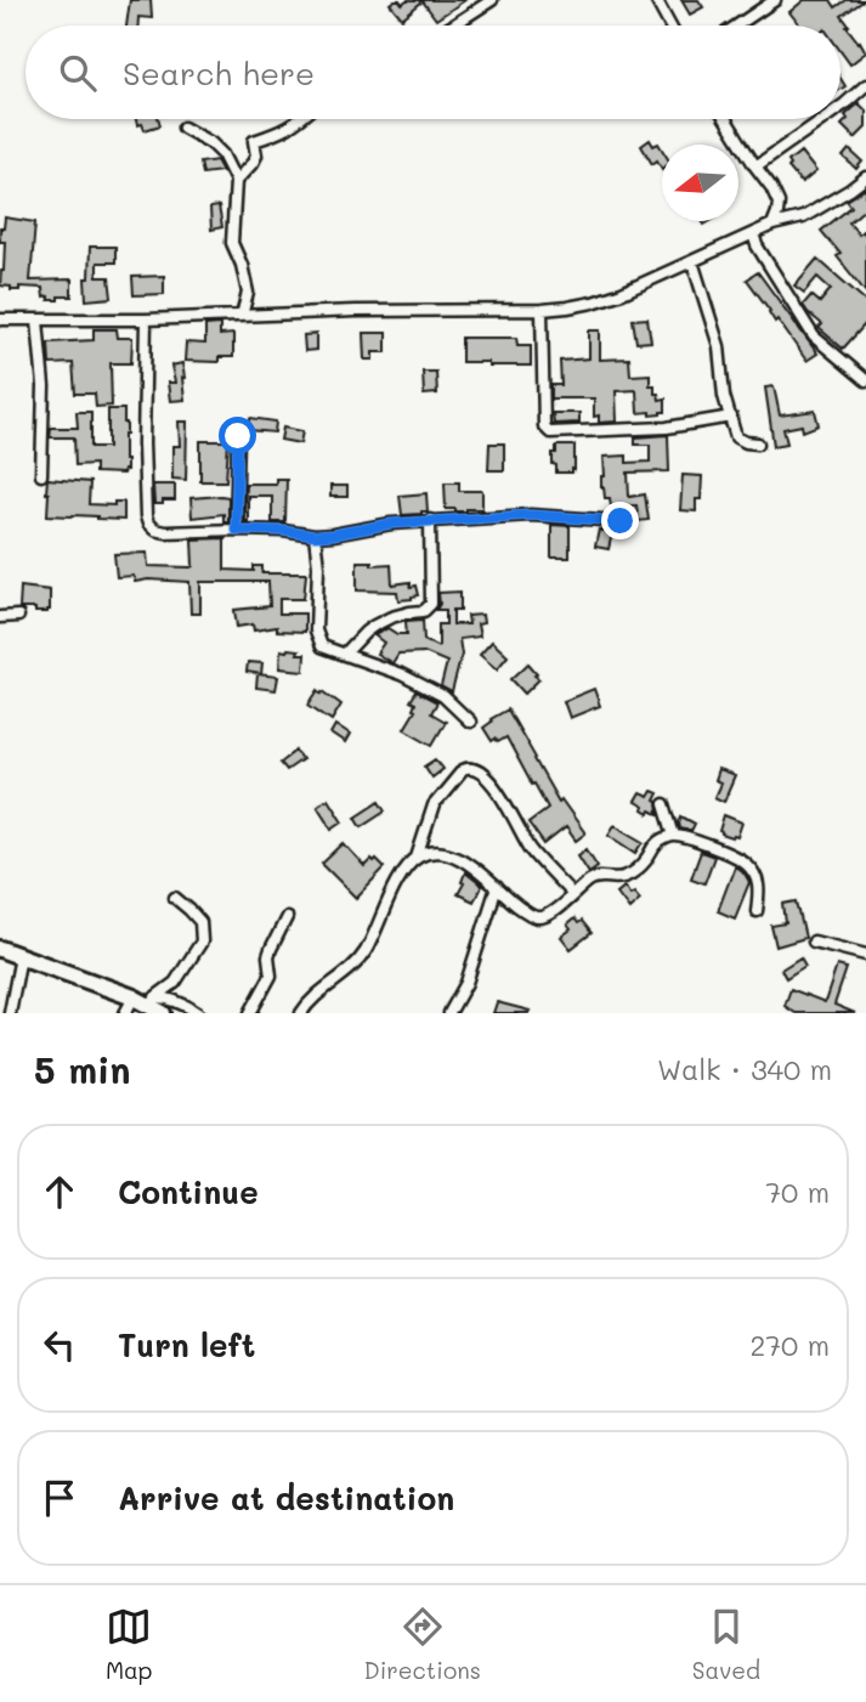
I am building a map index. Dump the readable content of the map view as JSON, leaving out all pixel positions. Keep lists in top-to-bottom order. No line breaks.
{"north":"left","page":{"search":"Search here","heading":["5 min","Walk · 340 m"],"list":[["Continue","70 m"],["Turn left","270 m"],"Arrive at destination"],"nav":["Map","Directions","Saved"]}}
